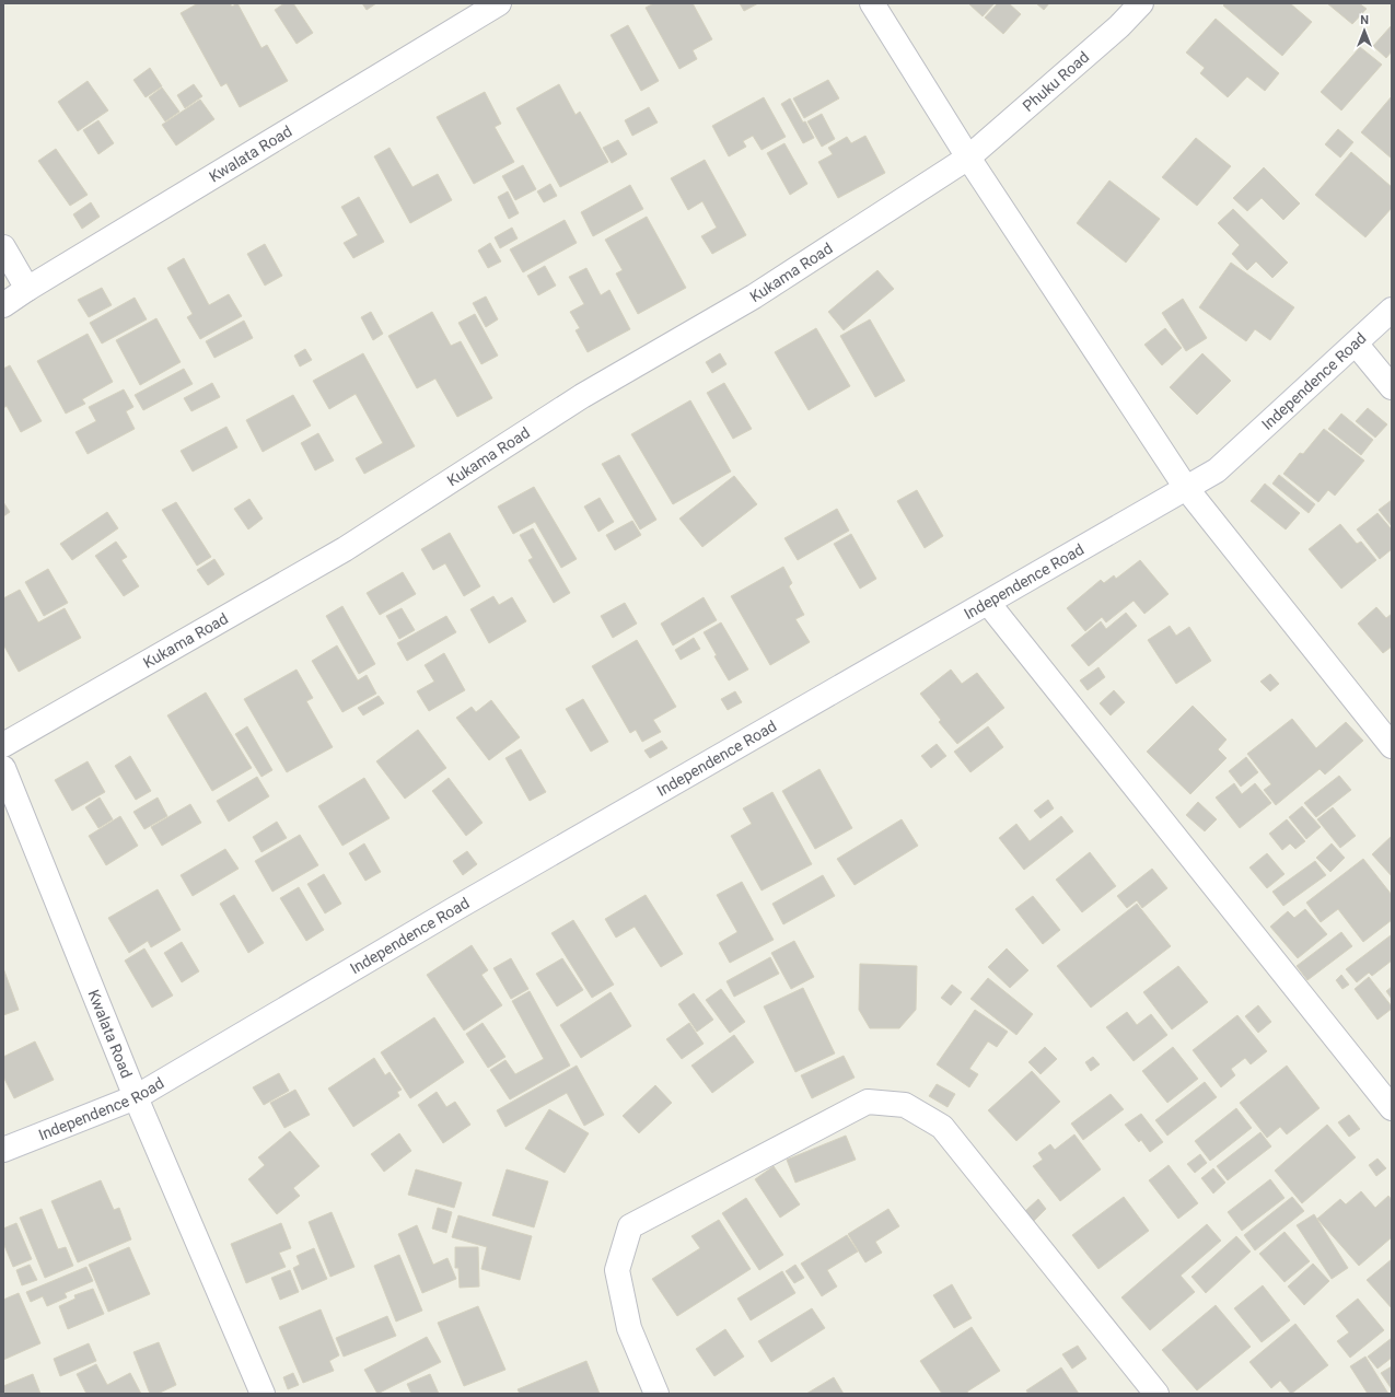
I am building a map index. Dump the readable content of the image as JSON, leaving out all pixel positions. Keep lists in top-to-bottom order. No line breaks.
{"streets":{"street":["Phuku Road","Kwalata Road","Kukama Road","Independence Road"]},"crossings":[["Phuku Road","Kukama Road"],["Kwalata Road","Independence Road"]],"north":"top"}
